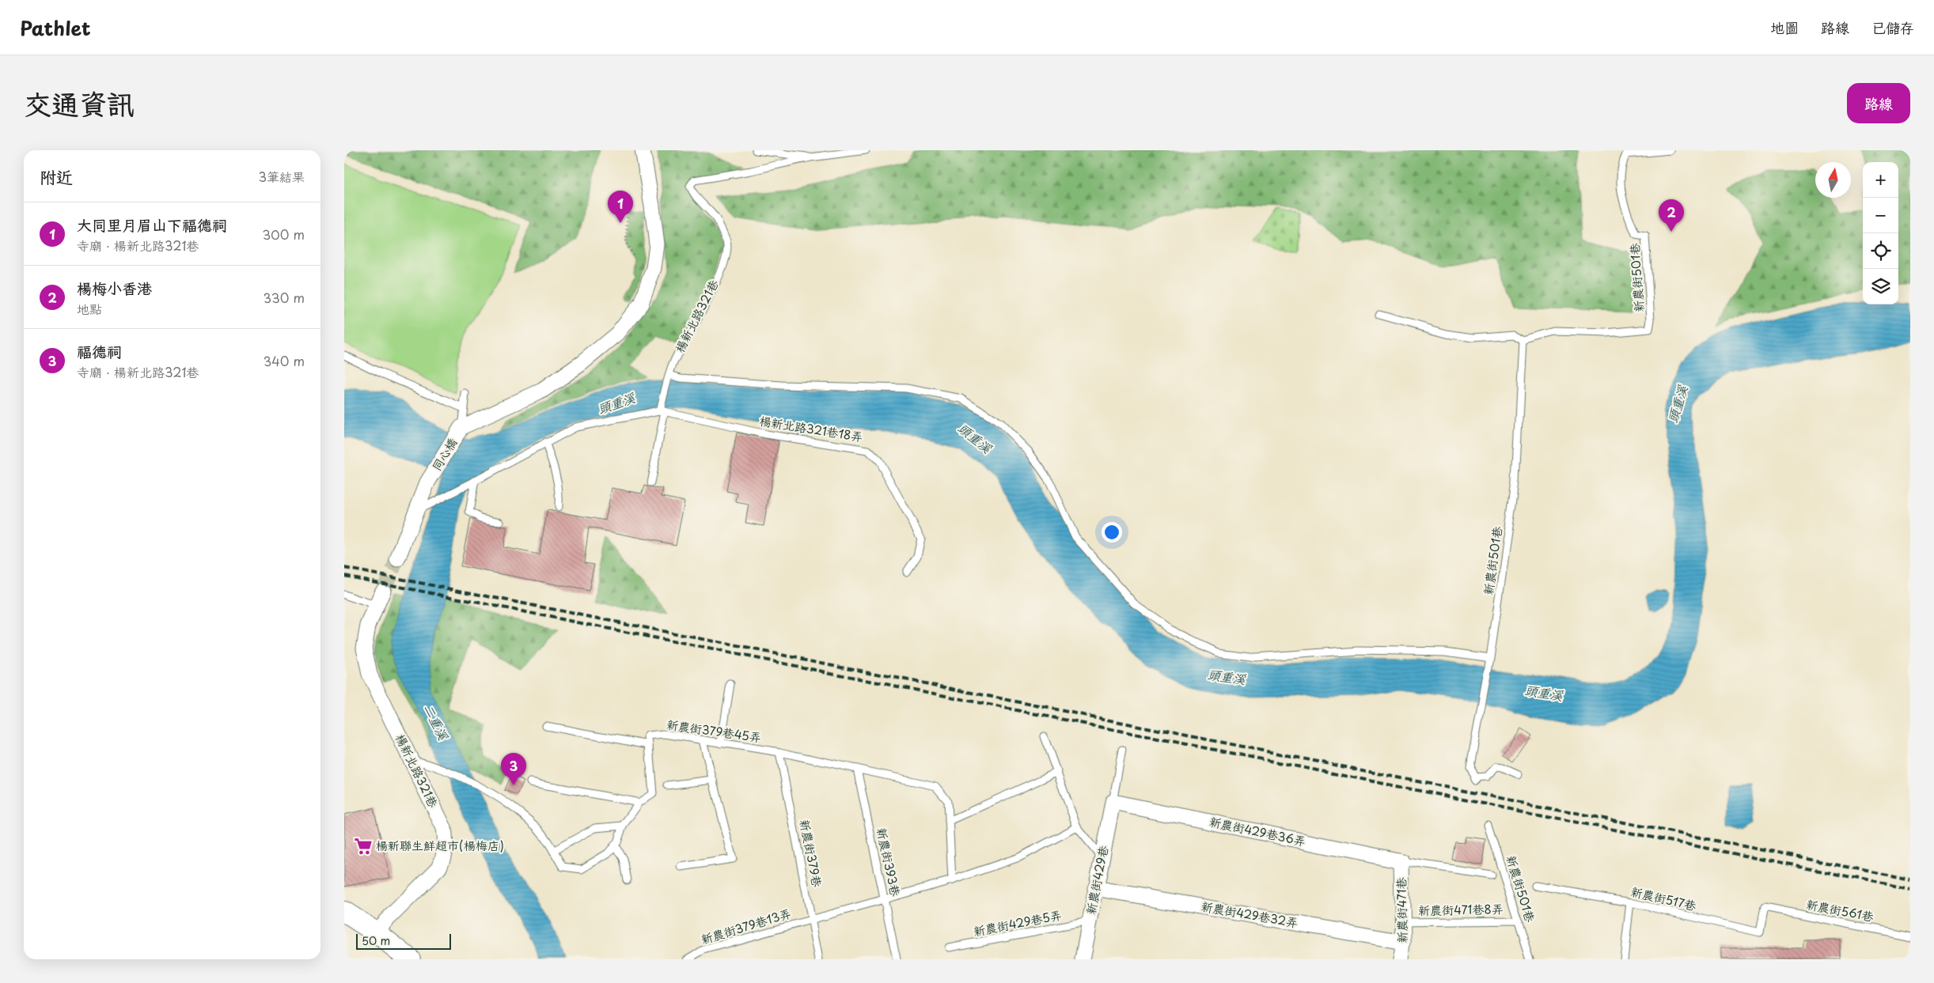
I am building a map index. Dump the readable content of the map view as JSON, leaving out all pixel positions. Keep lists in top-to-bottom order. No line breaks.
{"streets":{"street":["楊新北路321巷","同心橋","新農街429巷36弄","新農街429巷","新農街471巷","新農街429巷32弄"],"lane":["新農街501巷","楊新北路321巷18弄","新農街379巷45弄","新農街379巷","新農街393巷","新農街517巷","新農街471巷8弄","新農街561巷","新農街429巷5弄","新農街379巷13弄"]},"crossings":[["新農街501巷","新農街471巷8弄"],["新農街379巷45弄","新農街379巷"],["新農街379巷45弄","新農街393巷"],["新農街379巷45弄","新農街379巷13弄"],["新農街429巷36弄","新農街429巷"],["新農街429巷36弄","新農街471巷"],["新農街379巷","新農街379巷13弄"],["新農街393巷","新農街379巷13弄"],["新農街429巷","新農街429巷32弄"],["新農街429巷","新農街429巷5弄"],["新農街517巷","新農街561巷"],["新農街471巷","新農街471巷8弄"],["新農街471巷","新農街429巷32弄"]],"water":["頭重溪","二重溪"],"places":{"supermarket":["楊新聯生鮮超市(楊梅店)"]},"scale_bar":"50 m","north":"top","page":{"header":"Pathlet","nav":["地圖","路線","已儲存"],"title":"交通資訊","buttons":"路線","heading":["附近","3筆結果"],"map_buttons":["+","−"],"pins":["1","2","3"],"list":[{"mark":"1","name":"大同里月眉山下福德祠","note":"寺廟 · 楊新北路321巷","value":"300 m"},{"mark":"2","name":"楊梅小香港","note":"地點","value":"330 m"},{"mark":"3","name":"福德祠","note":"寺廟 · 楊新北路321巷","value":"340 m"}],"scale":"50 m"}}
